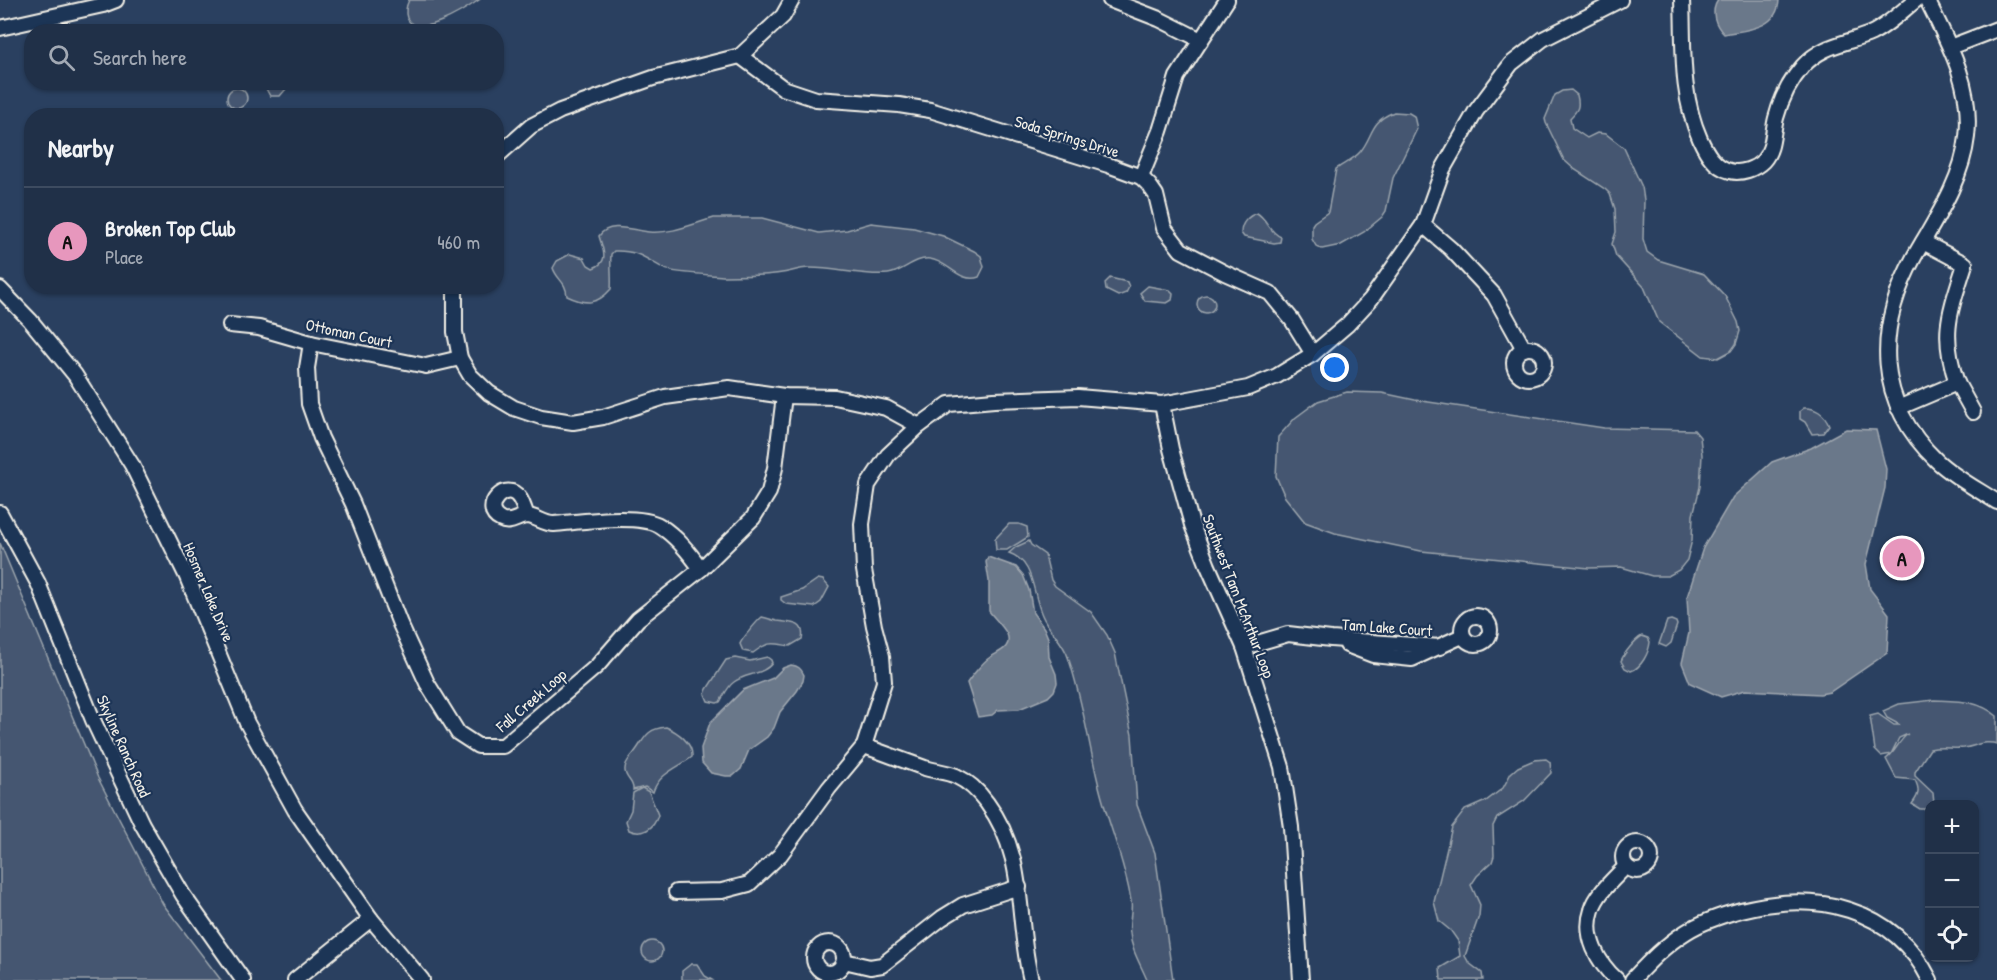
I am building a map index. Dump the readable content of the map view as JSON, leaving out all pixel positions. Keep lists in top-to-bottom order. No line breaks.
{"streets":{"street":["Soda Springs Drive","Ottoman Court","Hosmer Lake Drive","Southwest Tam McArthur Loop","Tam Lake Court","Fall Creek Loop","Skyline Ranch Road"]},"crossings":[["Ottoman Court","Fall Creek Loop"],["Southwest Tam McArthur Loop","Tam Lake Court"]],"page":{"search":"Search here","heading":"Nearby","list":[{"mark":"A","name":"Broken Top Club","note":"Place","value":"460 m"}],"pins":"A","map_buttons":["+","−"]}}
